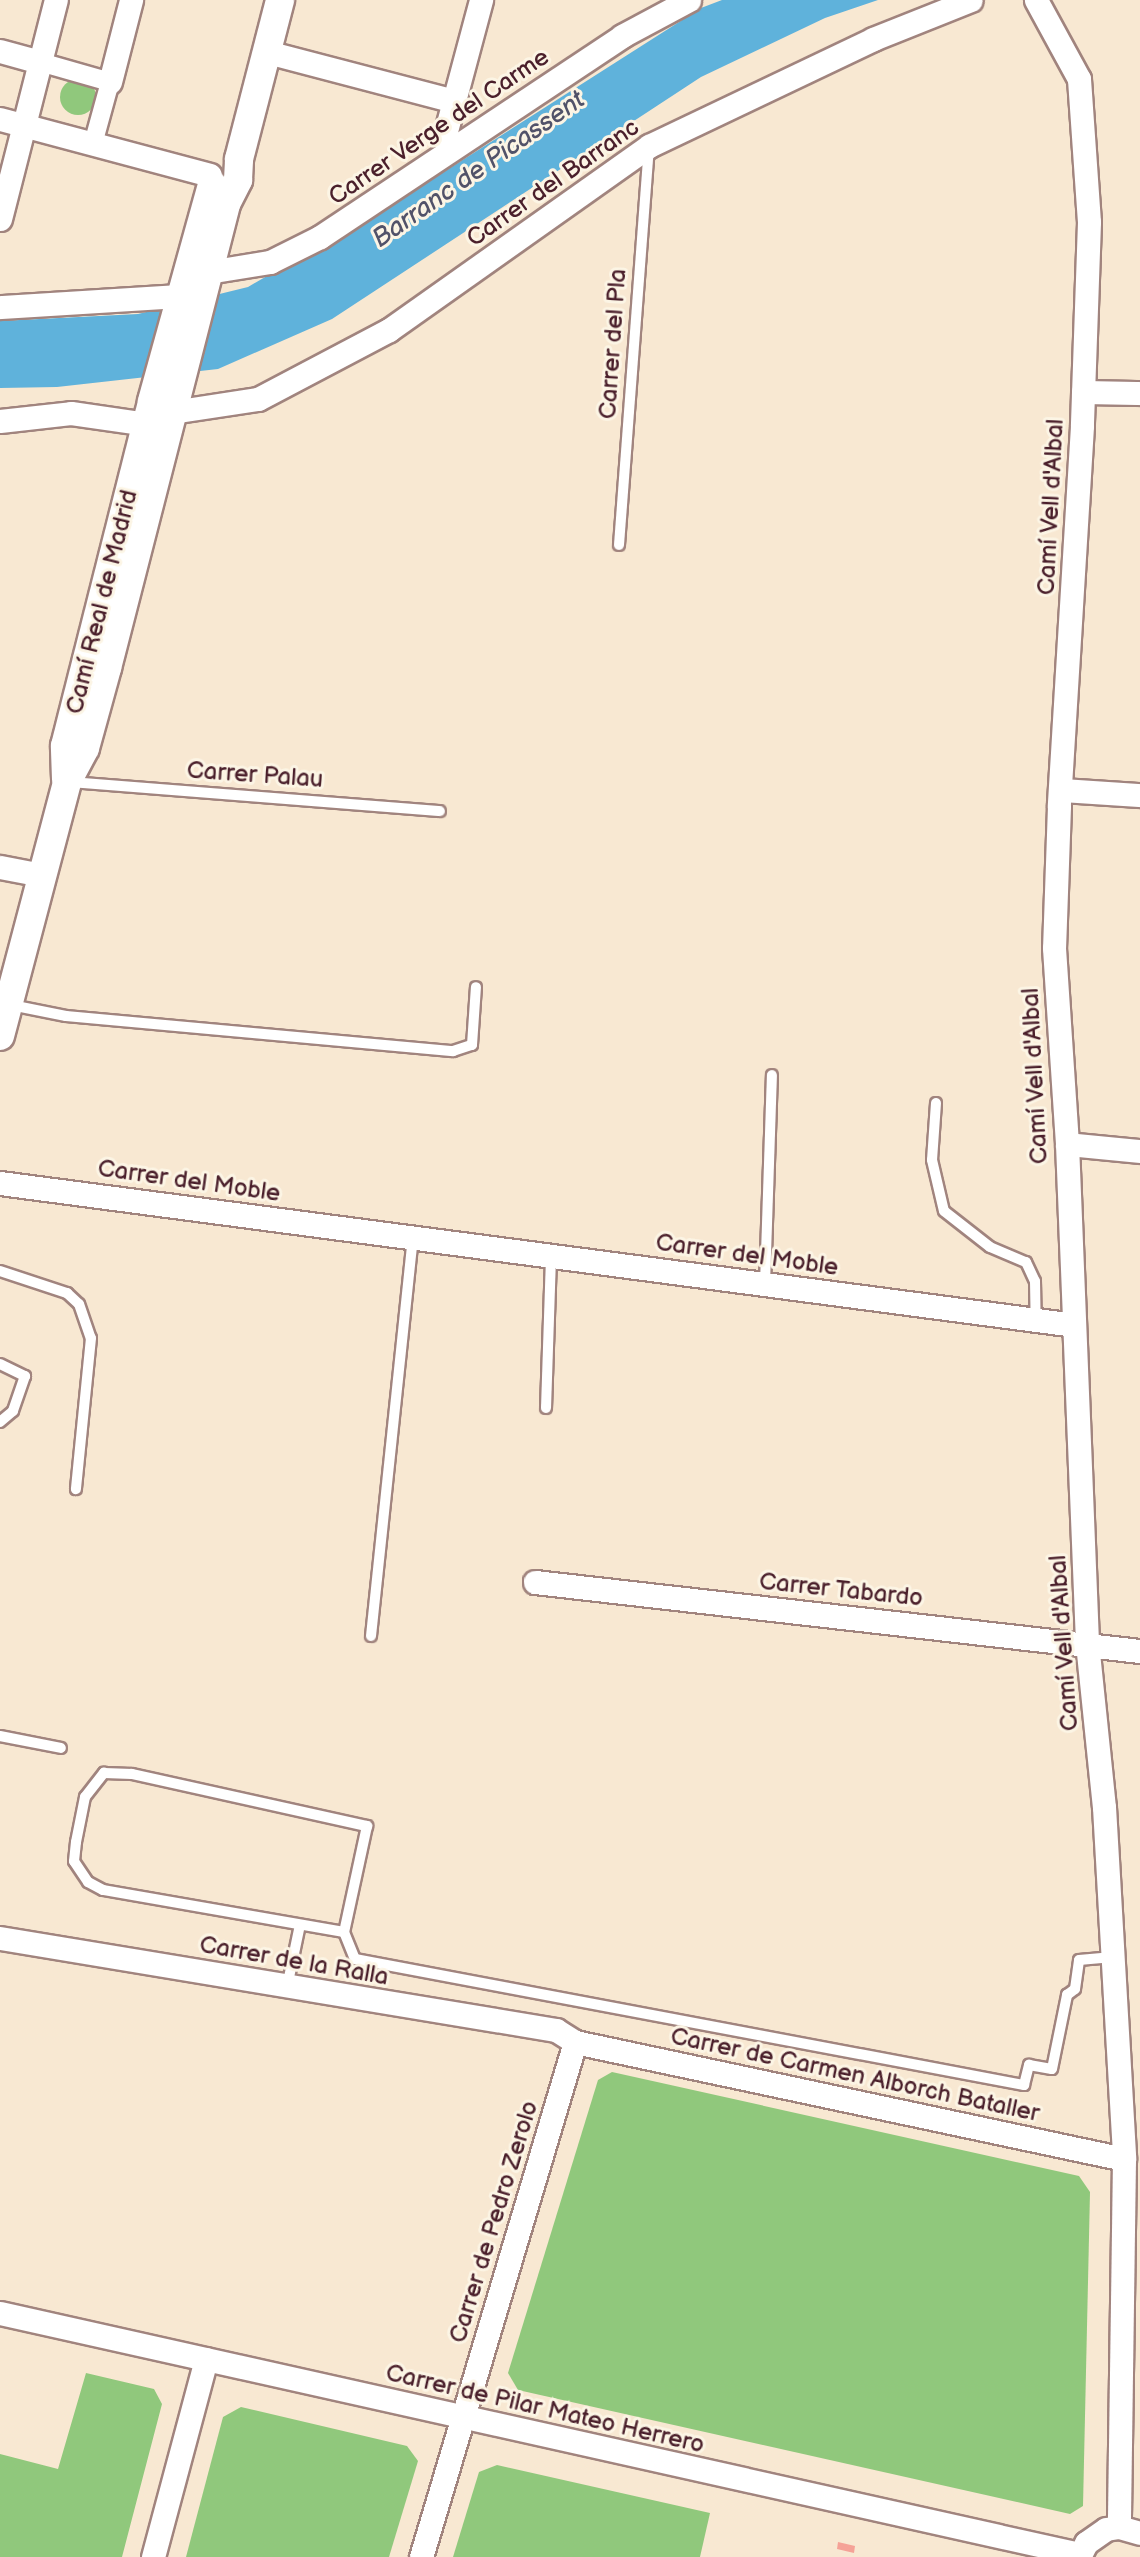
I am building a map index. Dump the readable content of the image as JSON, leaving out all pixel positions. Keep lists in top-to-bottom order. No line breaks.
{"streets":{"street":["Carrer Verge del Carme","Carrer del Barranc","Camí Vell d'Albal","Camí Real de Madrid","Carrer del Moble","Carrer Tabardo","Carrer de la Ralla","Carrer de Carmen Alborch Bataller","Carrer de Pedro Zerolo","Carrer de Pilar Mateo Herrero"],"lane":["Carrer del Pla","Carrer Palau"]},"crossings":[["Carrer del Barranc","Carrer del Pla"],["Carrer del Barranc","Camí Real de Madrid"],["Camí Vell d'Albal","Carrer del Moble"],["Camí Vell d'Albal","Carrer Tabardo"],["Camí Vell d'Albal","Carrer de Carmen Alborch Bataller"],["Camí Real de Madrid","Carrer Palau"],["Carrer de la Ralla","Carrer de Carmen Alborch Bataller"],["Carrer de la Ralla","Carrer de Pedro Zerolo"],["Carrer de Carmen Alborch Bataller","Carrer de Pedro Zerolo"],["Carrer de Pedro Zerolo","Carrer de Pilar Mateo Herrero"]],"water":["Barranc de Picassent"]}
